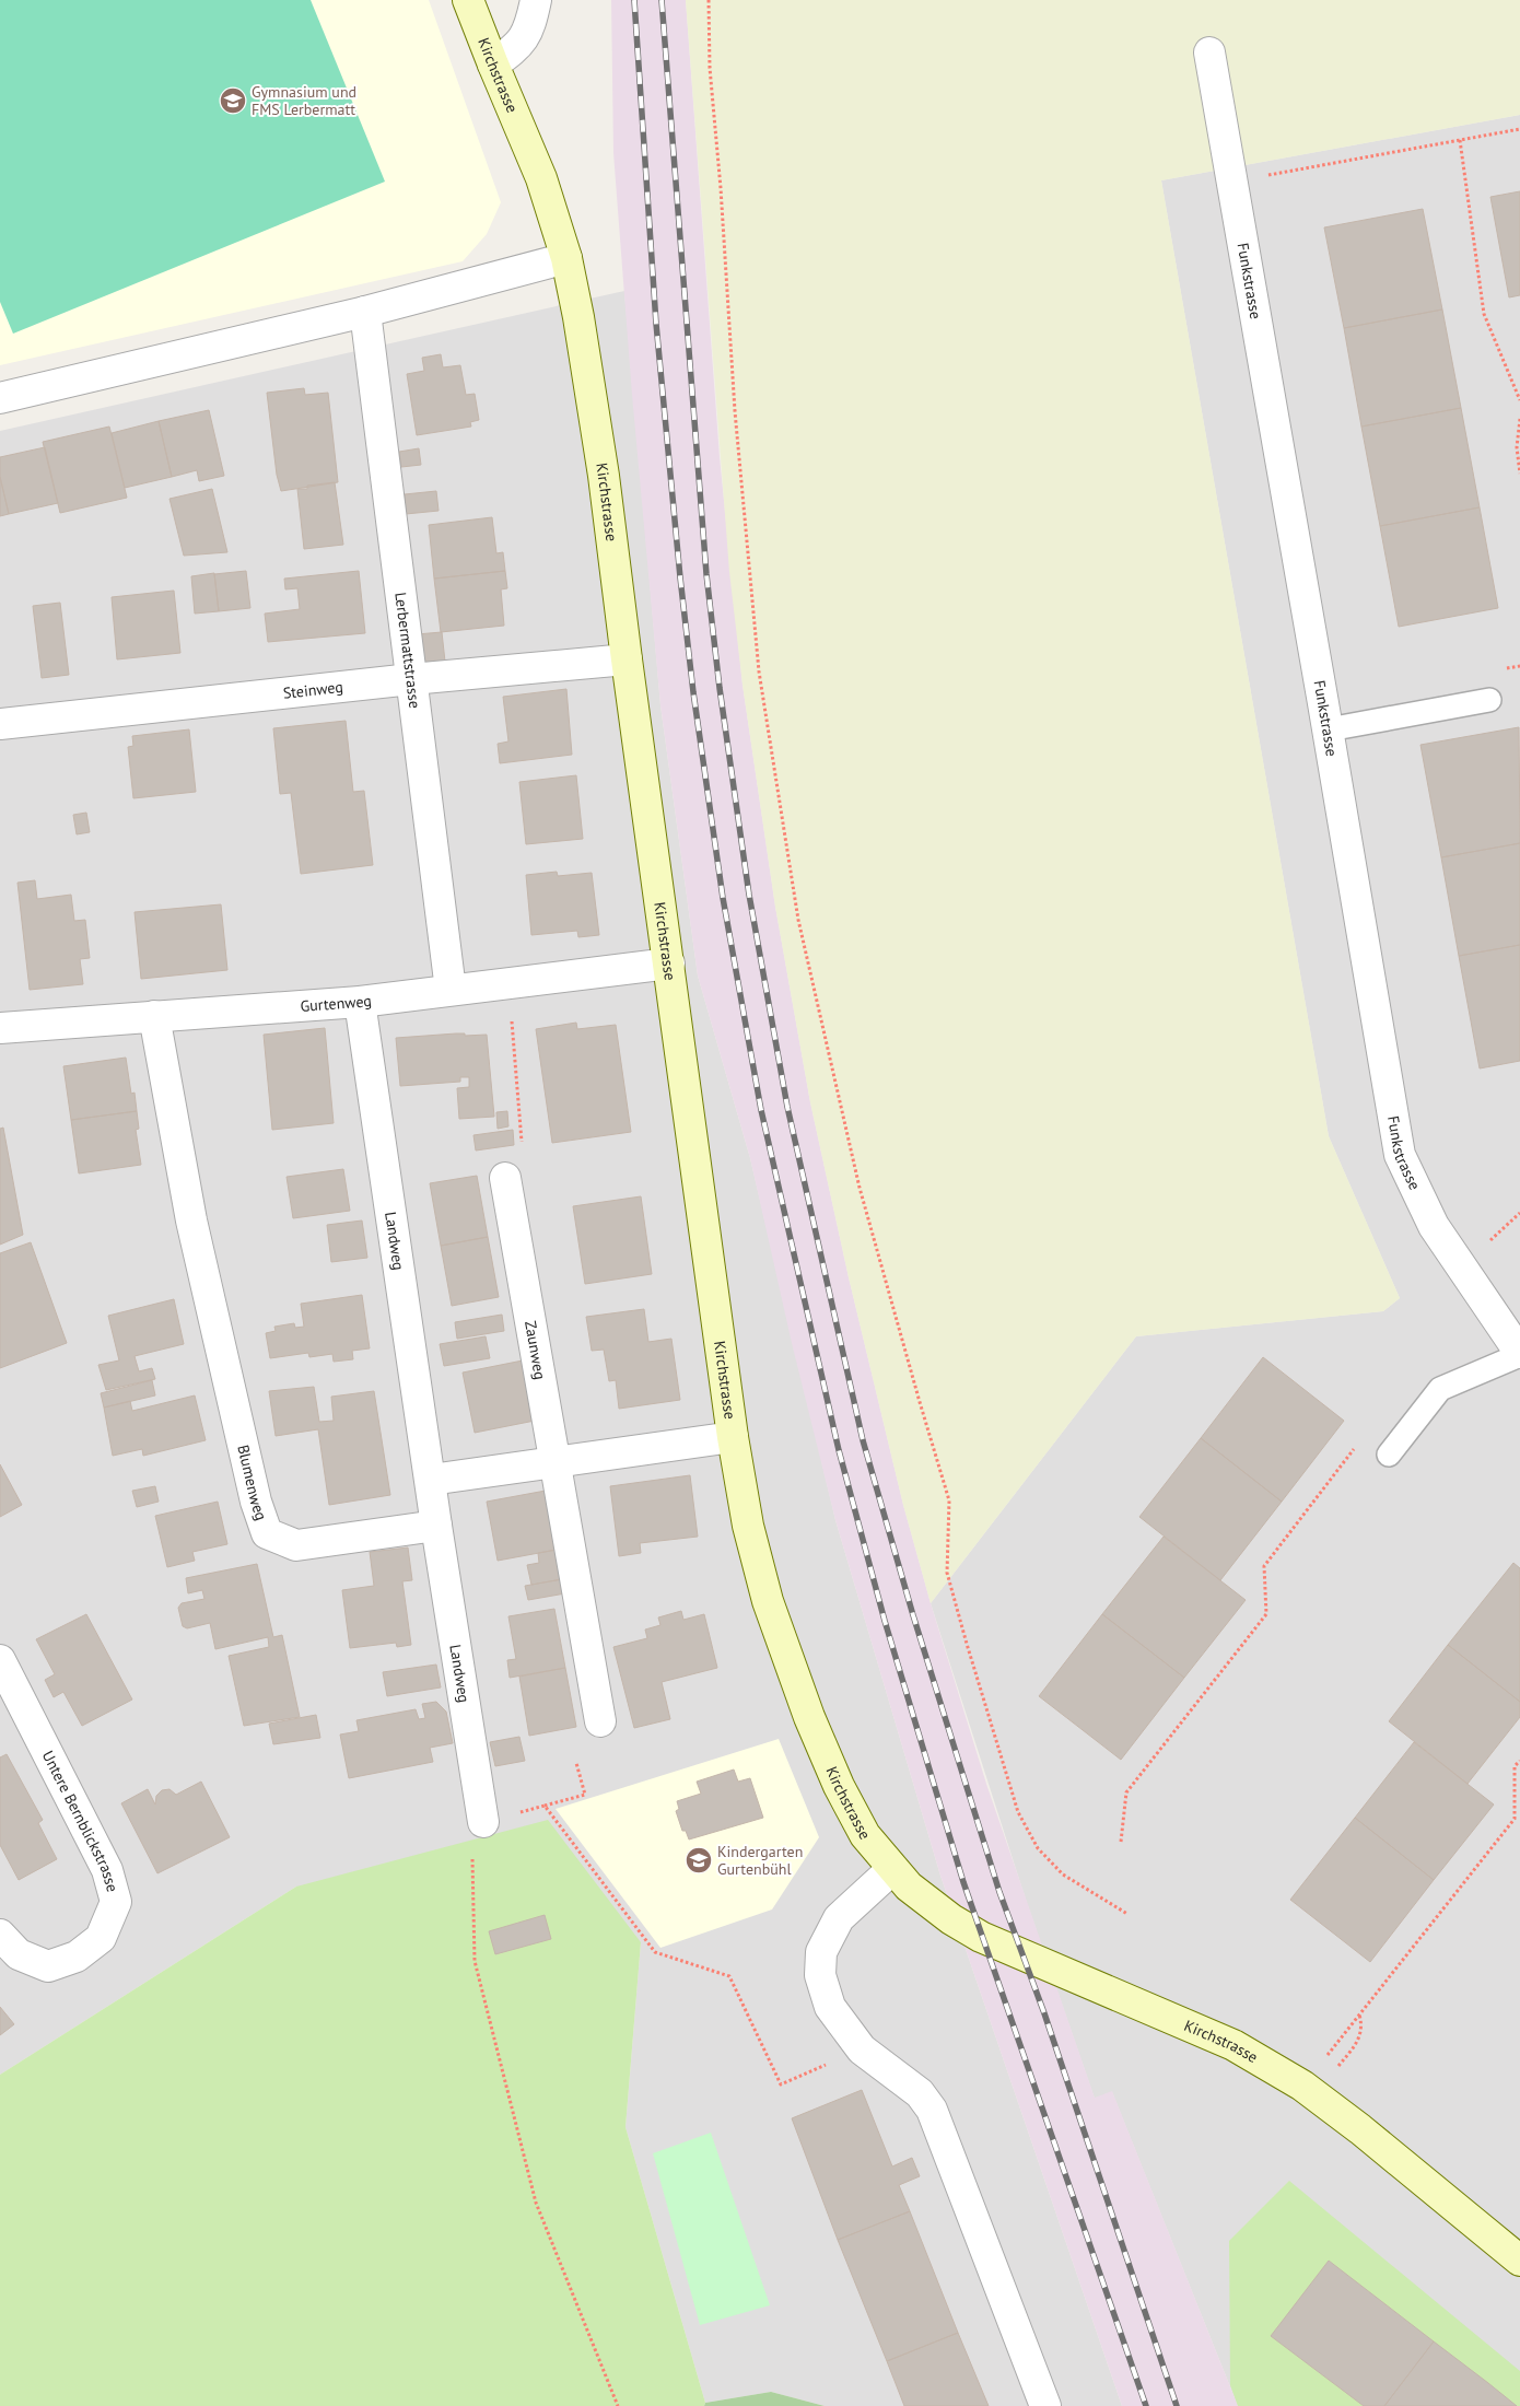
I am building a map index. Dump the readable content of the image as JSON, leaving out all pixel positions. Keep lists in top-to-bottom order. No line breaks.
{"streets":{"street":["Kirchstrasse","Funkstrasse","Lerbermattstrasse","Steinweg","Gurtenweg","Landweg","Zaunweg","Blumenweg","Untere Bernblickstrasse"]},"crossings":[["Kirchstrasse","Steinweg"],["Kirchstrasse","Gurtenweg"],["Lerbermattstrasse","Steinweg"],["Lerbermattstrasse","Gurtenweg"],["Gurtenweg","Landweg"],["Gurtenweg","Blumenweg"],["Landweg","Blumenweg"]],"places":{"school or university":["Gymnasium und FMS Lerbermatt","Kindergarten Gurtenbühl"]}}
